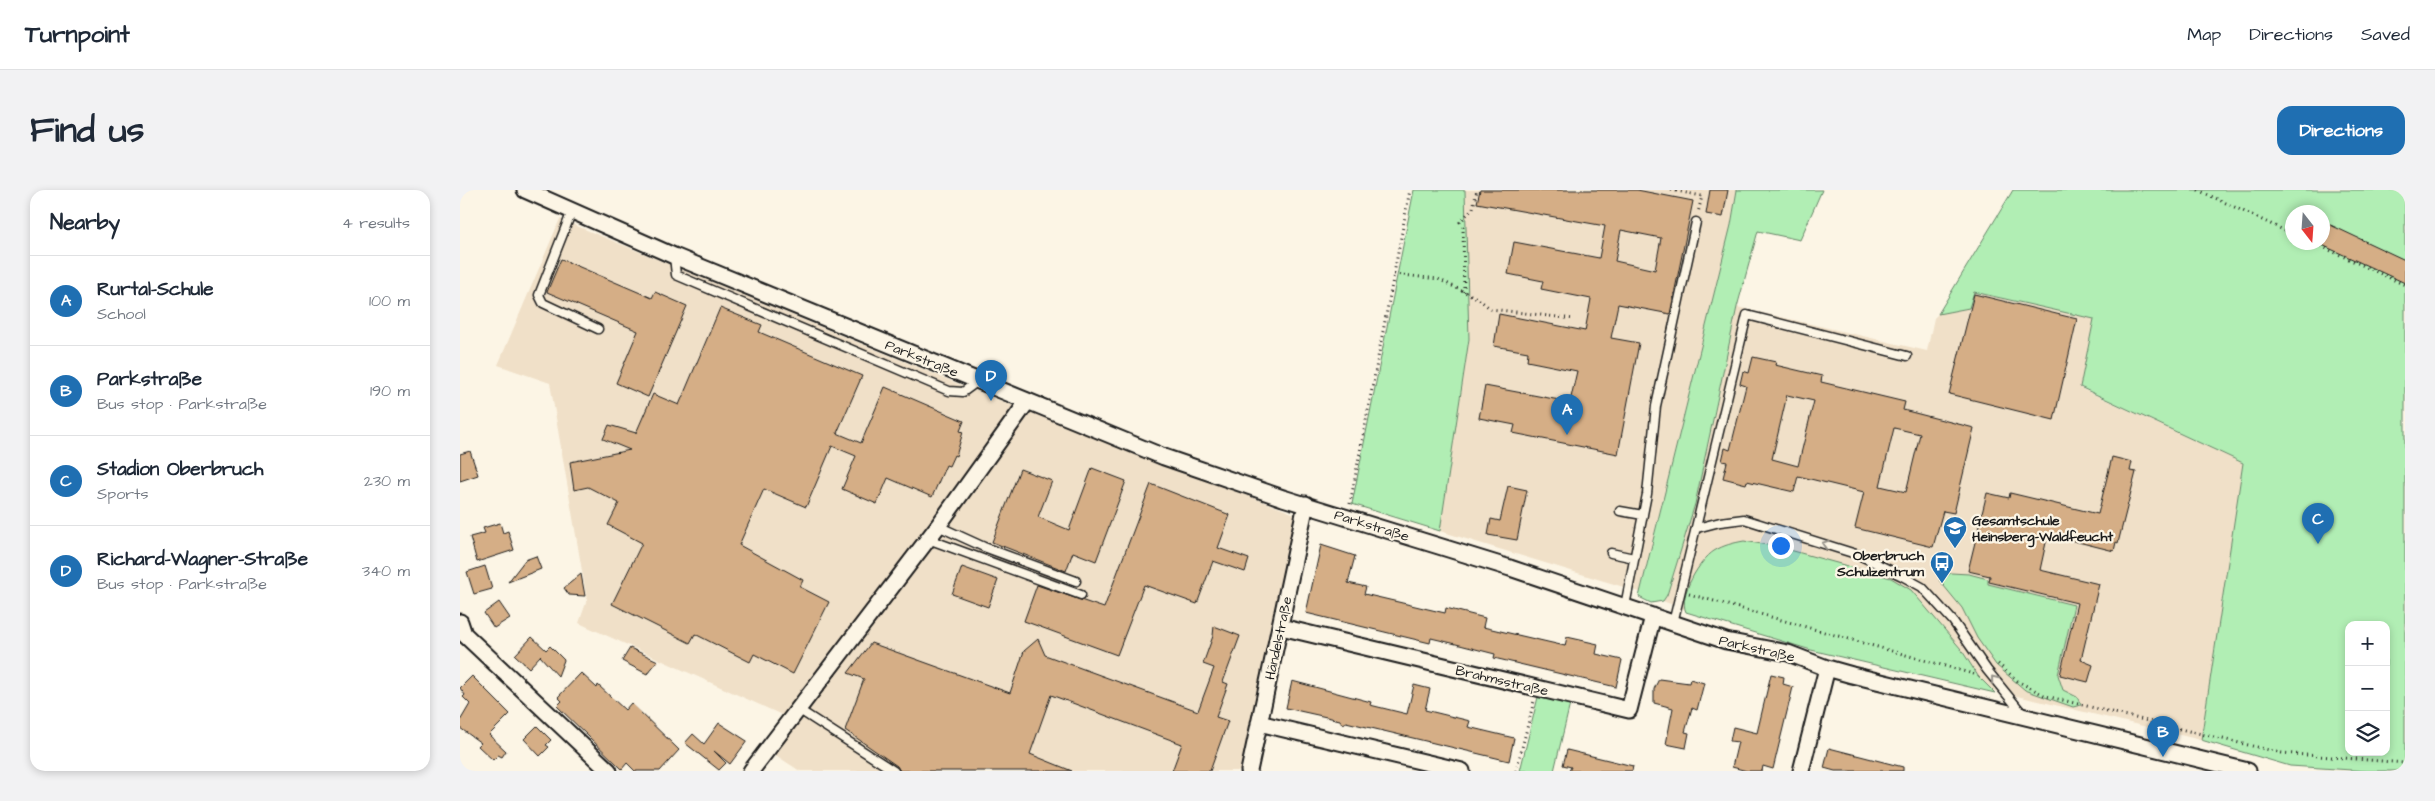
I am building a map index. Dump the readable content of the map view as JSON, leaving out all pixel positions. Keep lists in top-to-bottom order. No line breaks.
{"streets":{"street":["Parkstraße","Händelstraße","Brahmsstraße"]},"crossings":[["Parkstraße","Händelstraße"],["Parkstraße","Brahmsstraße"],["Händelstraße","Brahmsstraße"]],"places":{"school or university":["Gesamtschule Heinsberg-Waldfeucht"],"bus stop":["Oberbruch Schulzentrum"]},"north":"bottom","page":{"header":"Turnpoint","nav":["Map","Directions","Saved"],"title":"Find us","buttons":"Directions","heading":["Nearby","4 results"],"list":[{"mark":"A","name":"Rurtal-Schule","note":"School","value":"100 m"},{"mark":"B","name":"Parkstraße","note":"Bus stop · Parkstraße","value":"190 m"},{"mark":"C","name":"Stadion Oberbruch","note":"Sports","value":"230 m"},{"mark":"D","name":"Richard-Wagner-Straße","note":"Bus stop · Parkstraße","value":"340 m"}],"pins":["D","A","C","B"],"map_buttons":["+","−"]}}
